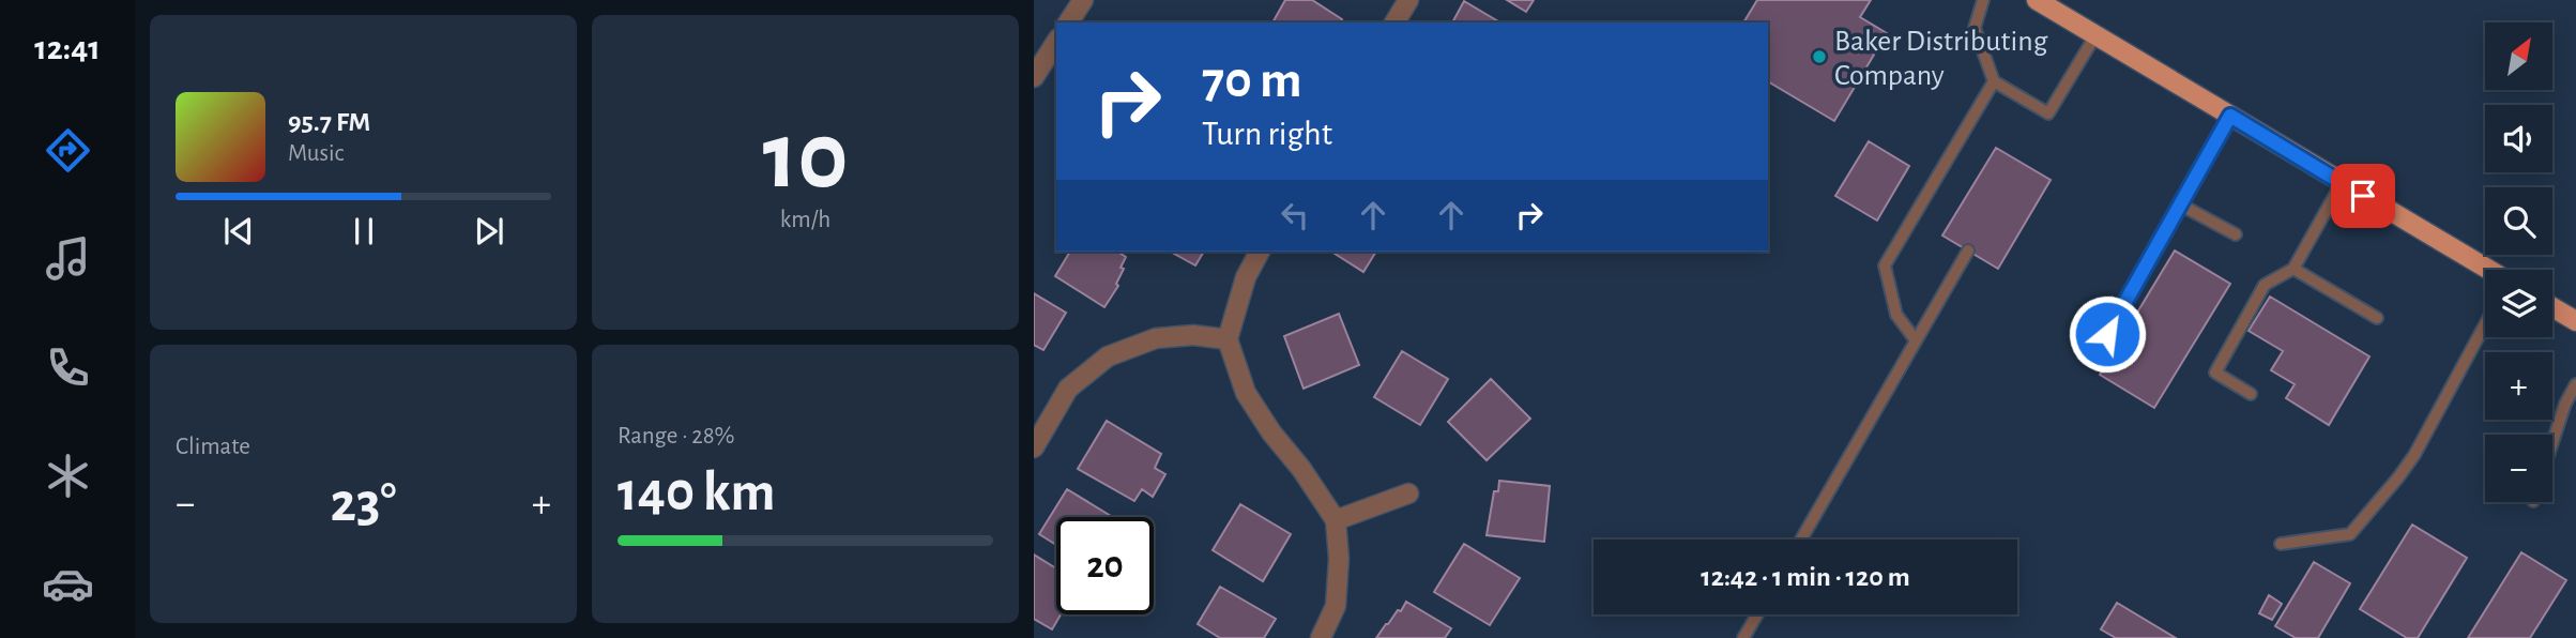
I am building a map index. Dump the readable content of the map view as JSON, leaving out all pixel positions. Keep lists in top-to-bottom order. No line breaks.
{"places":["Baker Distributing Company"],"north":"top right","page":{"tabs":"12:41","tile":[["10","km/h"],"Climate",["Range · 28%","140 km"]],"map_buttons":["+","−"],"turn":["70 m","Turn right"],"song":["95.7 FM","Music"],"heat":["−","23°","+"],"limit":"20","trip":"12:42 · 1 min · 120 m"}}
